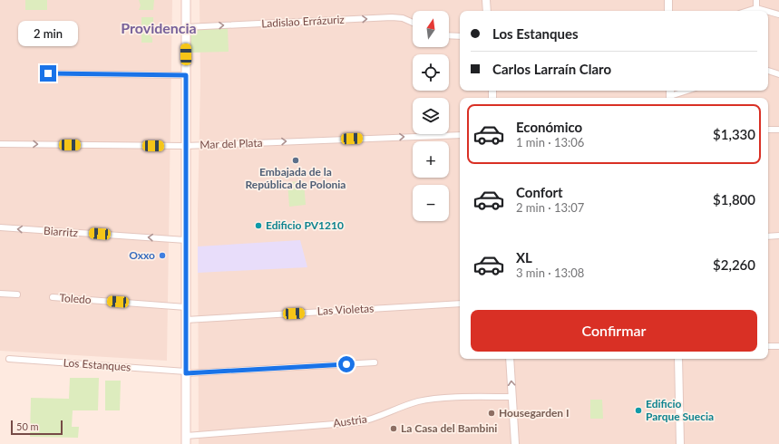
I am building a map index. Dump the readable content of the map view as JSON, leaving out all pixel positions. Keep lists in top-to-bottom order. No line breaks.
{"streets":{"street":["Ladislao Errázuriz","Mar del Plata","Biarritz","Toledo","Las Violetas","Los Estanques","Austria"]},"one_way":["Ladislao Errázuriz","Mar del Plata","Biarritz"],"districts":["Providencia"],"places":["Embajada de la República de Polonia","Edificio PV1210","Oxxo","Edificio Parque Suecia","Housegarden I","La Casa del Bambini"],"scale_bar":"50 m","north":"top","page":{"map_buttons":["+","−"],"banner":["Los Estanques","Carlos Larraín Claro"],"bubble":"2 min","list":[{"name":"Económico","note":"1 min · 13:06","value":"$1,330"},{"name":"Confort","note":"2 min · 13:07","value":"$1,800"},{"name":"XL","note":"3 min · 13:08","value":"$2,260"}],"buttons":"Confirmar","scale":"50 m"}}
